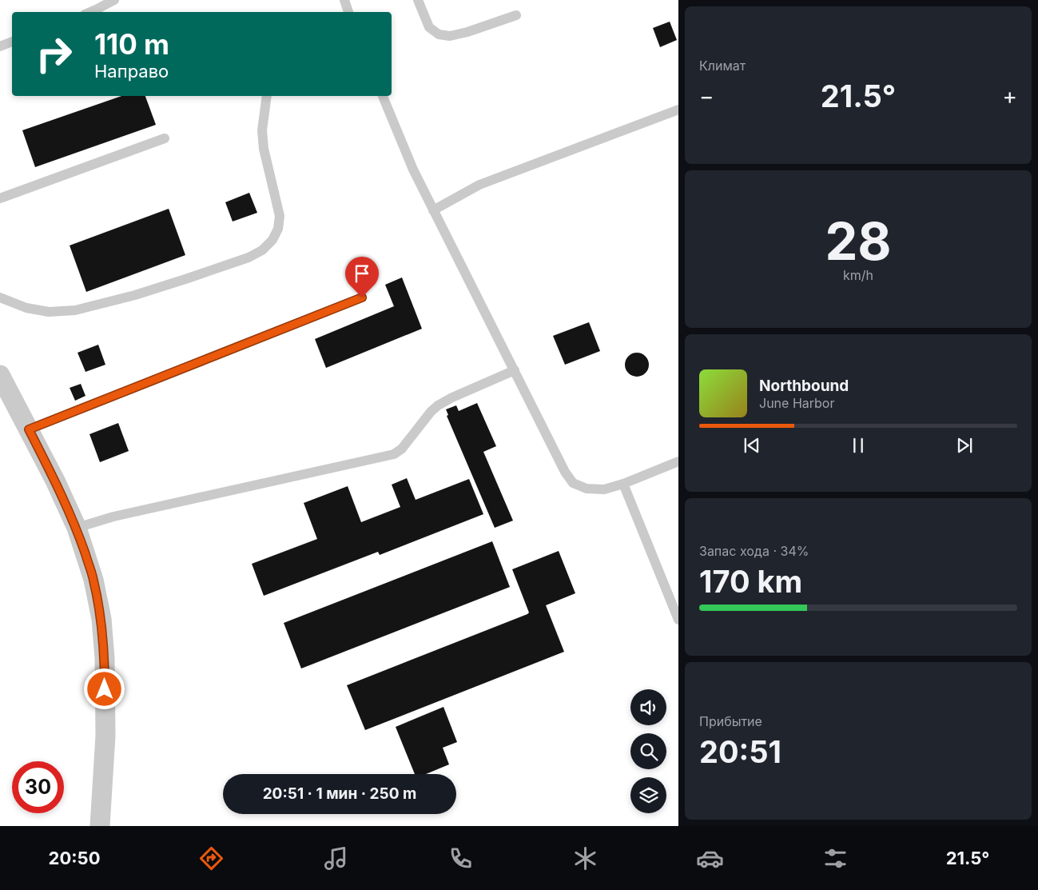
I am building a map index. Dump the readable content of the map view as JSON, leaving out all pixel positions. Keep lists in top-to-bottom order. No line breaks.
{"page":{"tile":["Климат",["28","km/h"],["Запас хода · 34%","170 km"],["Прибытие","20:51"]],"turn":["110 m","Направо"],"heat":["−","21.5°","+"],"song":["Northbound","June Harbor"],"limit":"30","trip":"20:51 · 1 мин · 250 m","tabs":["20:50","21.5°"]}}
